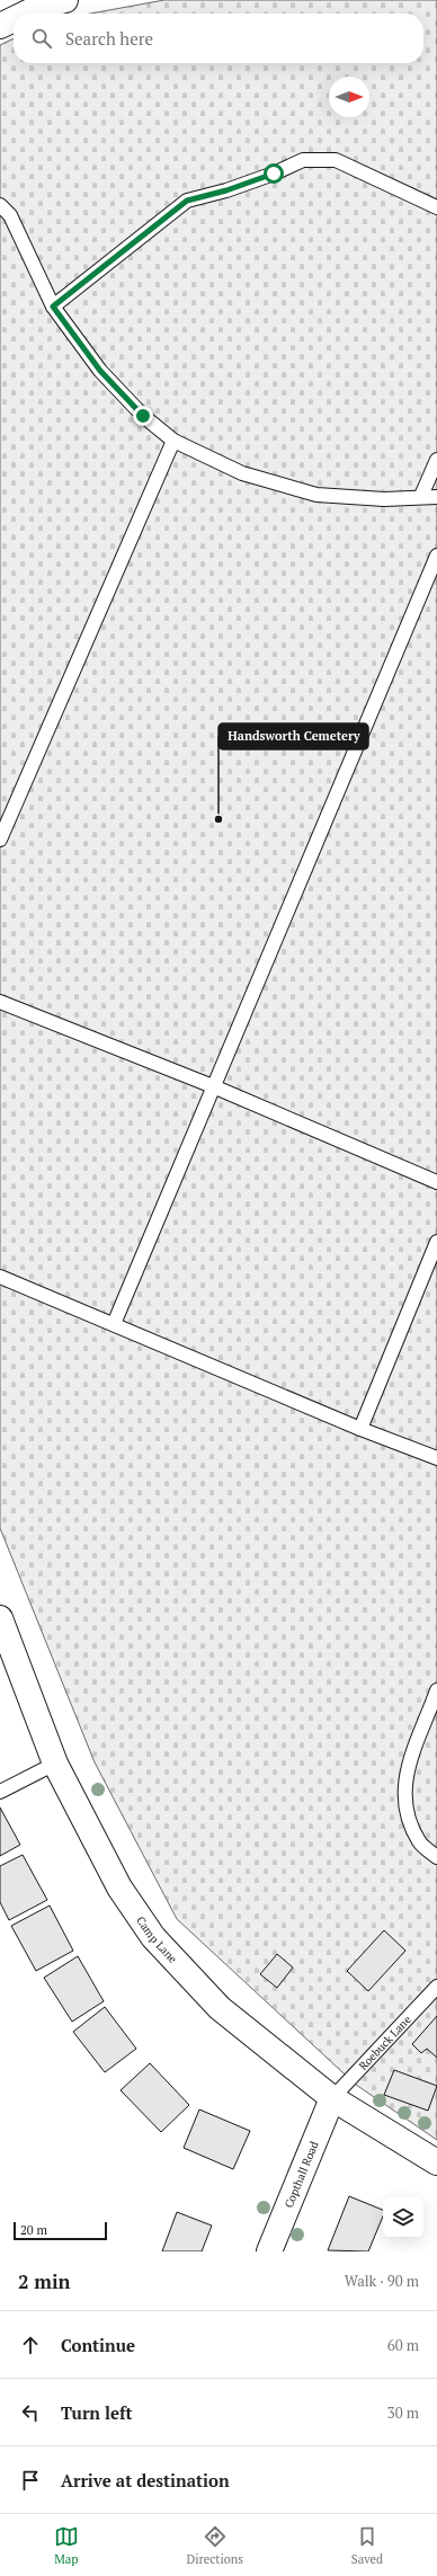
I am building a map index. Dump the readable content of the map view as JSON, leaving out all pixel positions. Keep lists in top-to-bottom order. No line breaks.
{"streets":{"street":["Camp Lane","Copthall Road"],"lane":["Roebuck Lane"]},"crossings":[["Camp Lane","Roebuck Lane"],["Camp Lane","Copthall Road"],["Roebuck Lane","Copthall Road"]],"places":["Handsworth Cemetery"],"scale_bar":"20 m","north":"right","page":{"search":"Search here","scale":"20 m","heading":["2 min","Walk · 90 m"],"list":[["Continue","60 m"],["Turn left","30 m"],"Arrive at destination"],"nav":["Map","Directions","Saved"]}}
